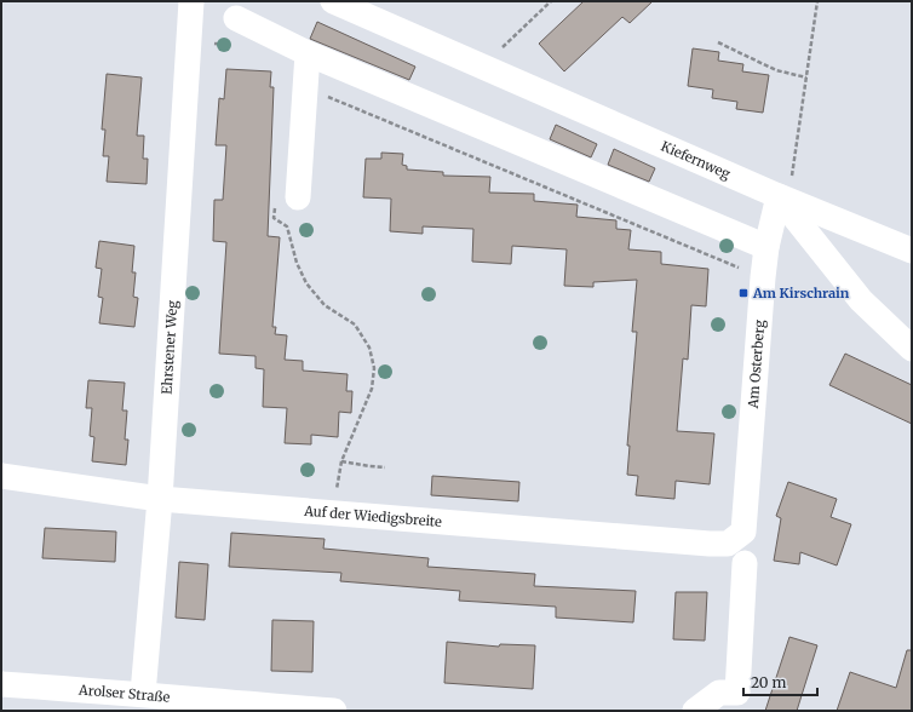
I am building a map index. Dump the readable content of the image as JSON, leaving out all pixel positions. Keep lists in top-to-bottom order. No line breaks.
{"streets":{"street":["Kiefernweg","Ehrstener Weg","Am Osterberg","Auf der Wiedigsbreite","Arolser Straße"]},"crossings":[["Kiefernweg","Am Osterberg"],["Ehrstener Weg","Auf der Wiedigsbreite"],["Ehrstener Weg","Arolser Straße"],["Am Osterberg","Auf der Wiedigsbreite"]],"places":{"transit":["Am Kirschrain"]},"scale_bar":"20 m"}
